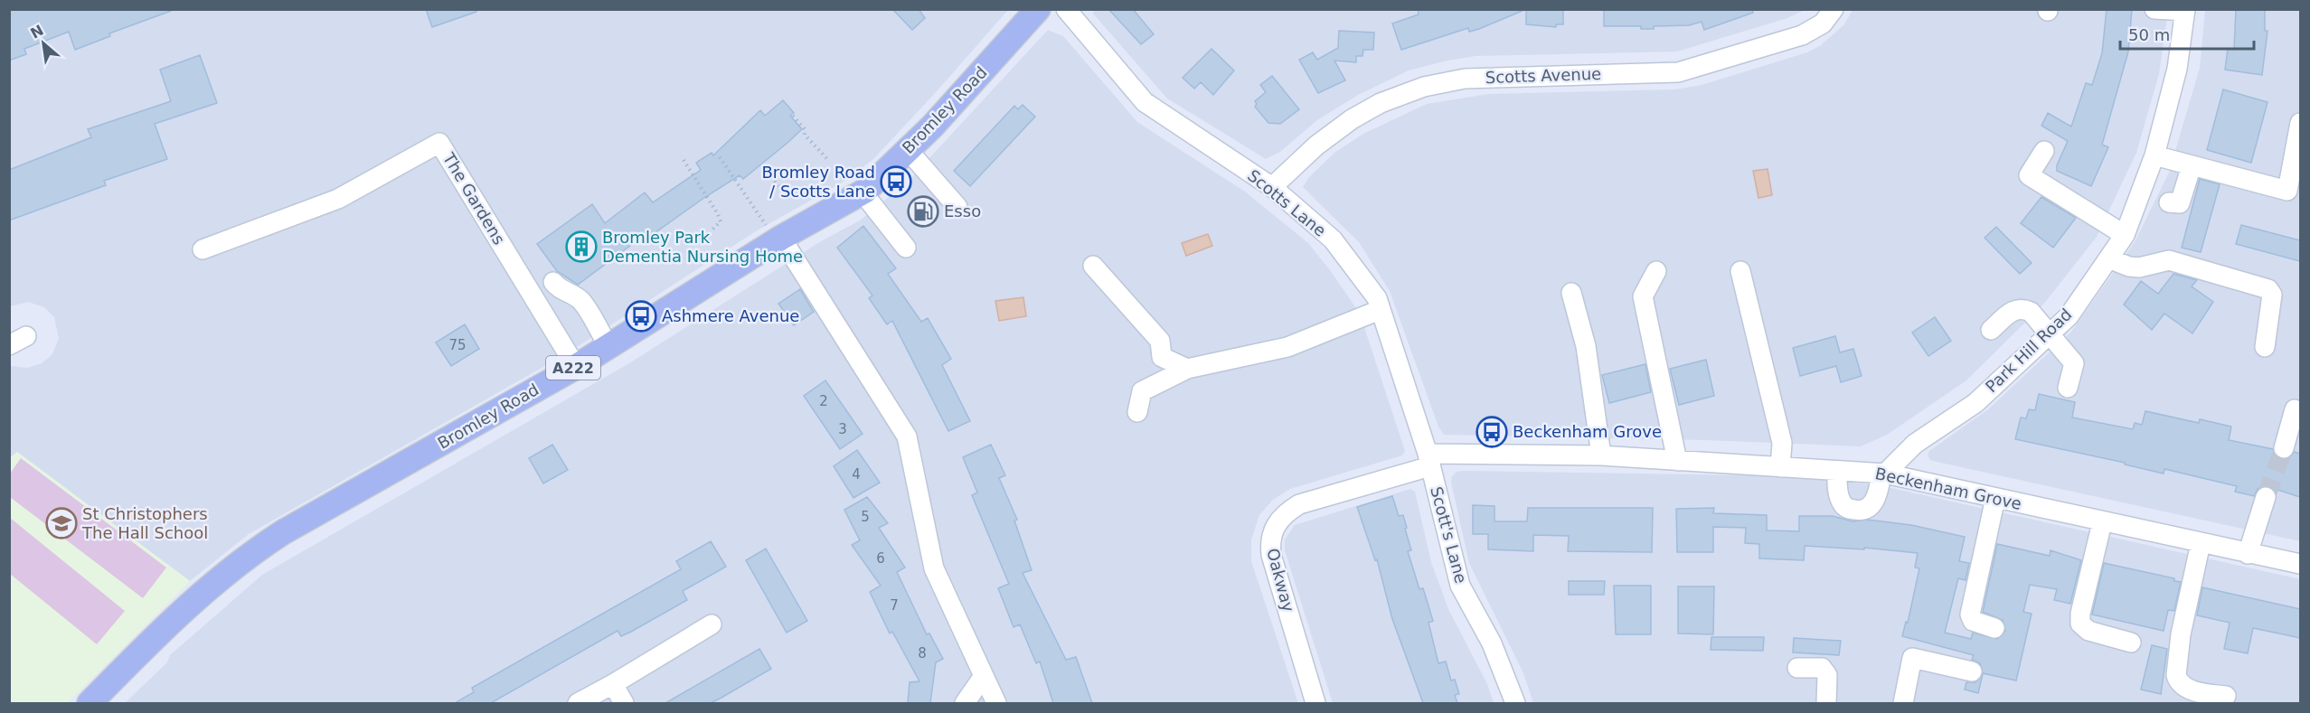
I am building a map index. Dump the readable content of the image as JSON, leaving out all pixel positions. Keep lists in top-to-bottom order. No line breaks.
{"streets":{"main road":["Bromley Road","A222"],"street":["Scotts Avenue","The Gardens","Scotts Lane","Park Hill Road","Beckenham Grove","Scott's Lane","Oakway"]},"crossings":[["Scotts Avenue","Scotts Lane"],["Bromley Road","The Gardens"],["Scotts Lane","Beckenham Grove"],["Scotts Lane","Scott's Lane"],["Scotts Lane","Oakway"],["Park Hill Road","Beckenham Grove"],["Beckenham Grove","Scott's Lane"],["Beckenham Grove","Oakway"],["Scott's Lane","Oakway"]],"places":{"bus stop":["Bromley Road / Scotts Lane","Ashmere Avenue","Beckenham Grove"],"fuel station":["Esso"],"building":["Bromley Park Dementia Nursing Home"],"school or university":["St Christophers The Hall School"]},"house_numbers":["75","2","3","4","5","6","7","8"],"scale_bar":"50 m","north":"top left"}
